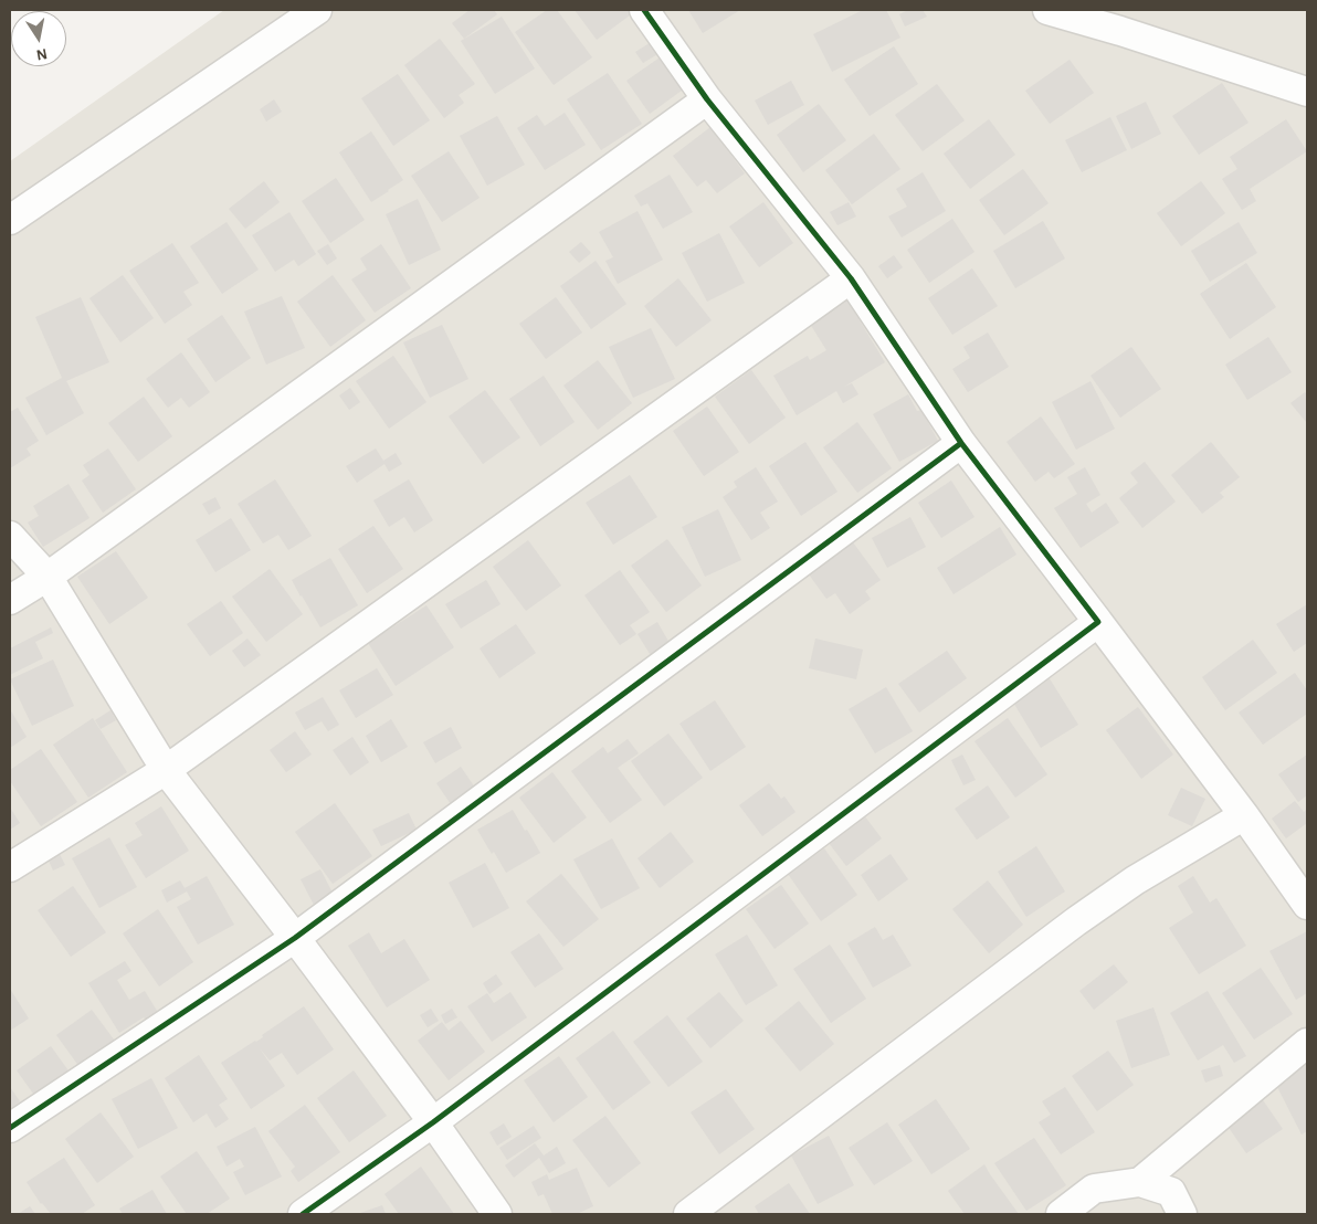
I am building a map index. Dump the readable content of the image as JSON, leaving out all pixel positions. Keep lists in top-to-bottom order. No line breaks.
{"north":"bottom"}
